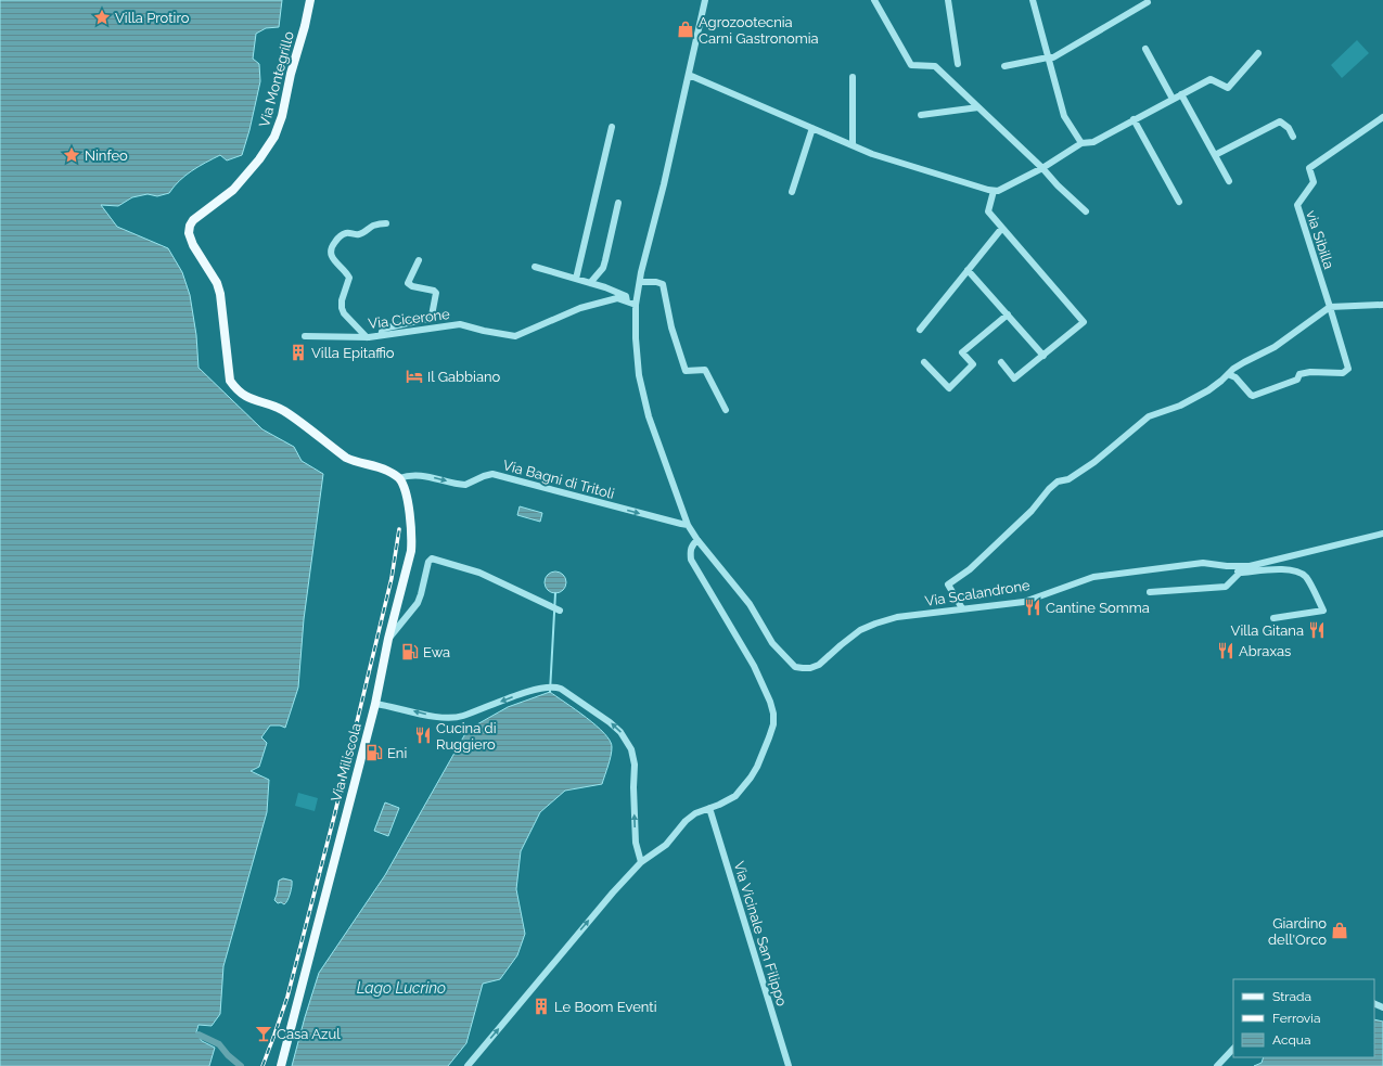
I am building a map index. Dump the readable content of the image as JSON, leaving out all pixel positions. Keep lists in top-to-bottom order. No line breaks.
{"streets":{"main road":["Via Montegrillo","Via Miliscola"],"street":["via Sibilla","Via Cicerone","Via Bagni di Tritoli","Via Scalandrone","Via Vicinale San Filippo"]},"crossings":[["Via Montegrillo","Via Bagni di Tritoli"],["Via Montegrillo","Via Miliscola"],["Via Bagni di Tritoli","Via Miliscola"]],"one_way":["Via Bagni di Tritoli"],"water":["Lago Lucrino"],"places":{"place":["Villa Protiro","Ninfeo"],"shop":["Agrozootecnia Carni Gastronomia","Giardino dell'Orco"],"building":["Villa Epitaffio","Le Boom Eventi"],"hotel":["Il Gabbiano"],"restaurant":["Cantine Somma","Villa Gitana","Abraxas","Cucina di Ruggiero"],"fuel station":["Ewa","Eni"],"bar":["Casa Azul"]},"legend":["Strada","Ferrovia","Acqua"]}
